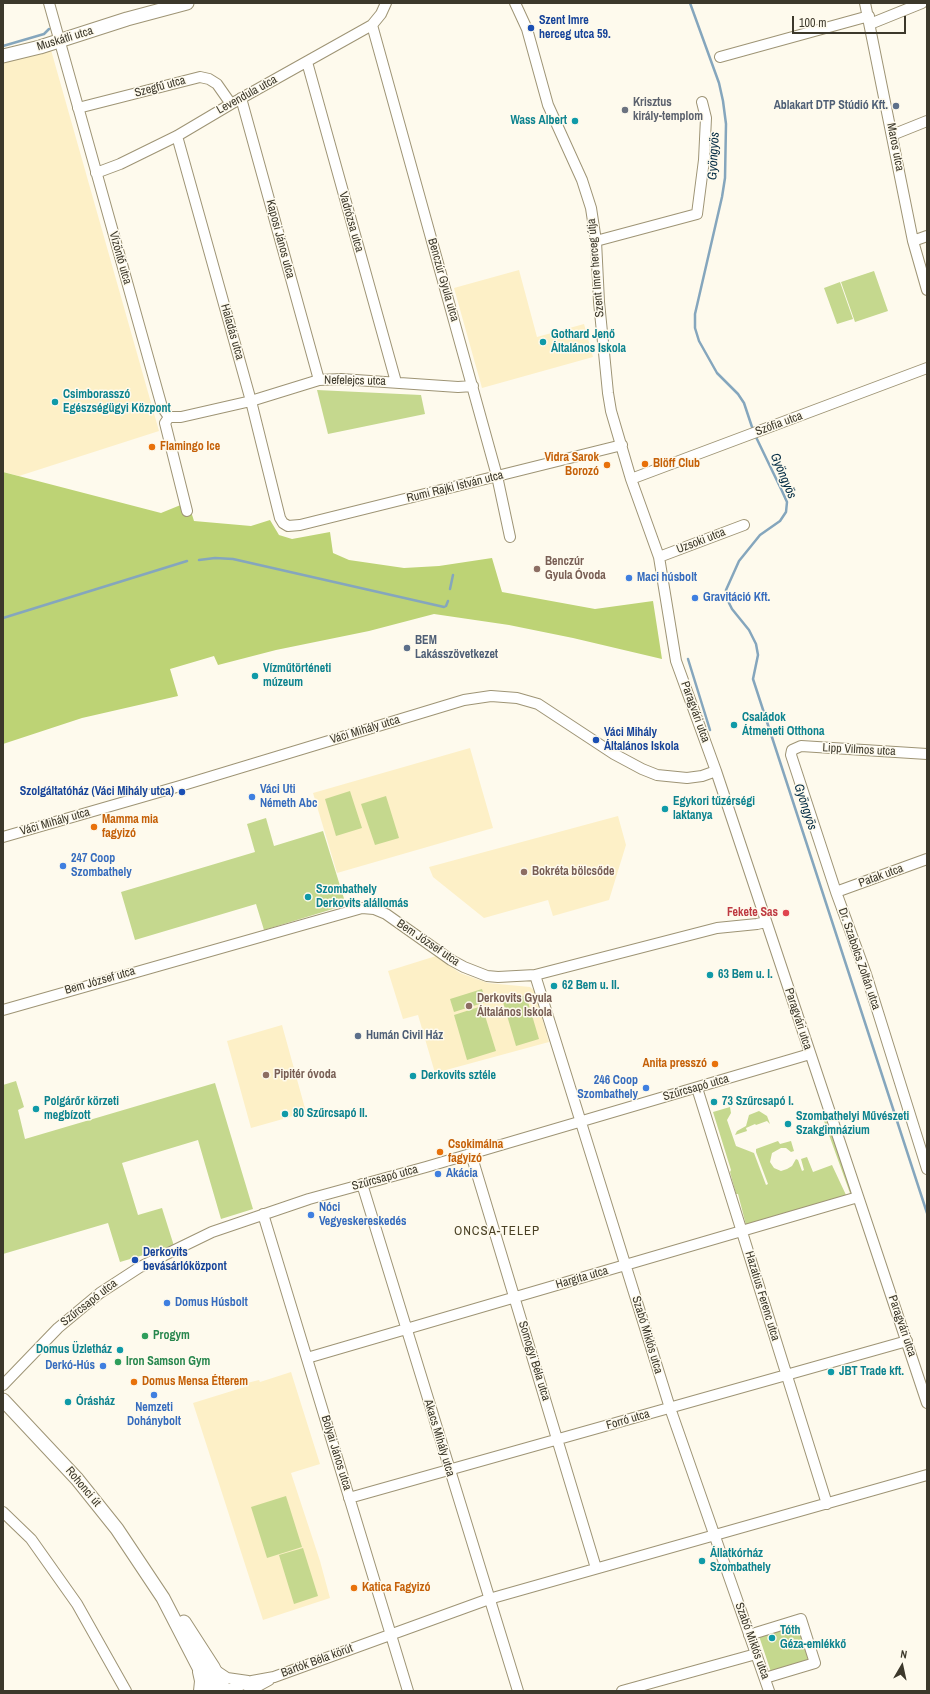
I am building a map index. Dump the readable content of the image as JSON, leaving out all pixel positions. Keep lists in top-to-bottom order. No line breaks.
{"streets":{"main road":["Muskátli utca","Rohonci út"],"street":["Szegfű utca","Levendula utca","Maros utca","Vadrózsa utca","Kaposi János utca","Vízöntő utca","Szent Imre herceg útja","Benczúr Gyula utca","Haladás utca","Nefelejcs utca","Szófia utca","Rumi Rajki István utca","Uzsoki utca","Paragvári utca","Váci Mihály utca","Lipp Vilmos utca","Patak utca","Bem József utca","Dr. Szabolcs Zoltán utca","Szűrcsapó utca","Hargita utca","Hazatius Ferenc utca","Szabó Miklós utca","Somogyi Béla utca","Forró utca","Akacs Mihály utca","Bolyai János utca","Bartók Béla körút"]},"crossings":[["Muskátli utca","Vízöntő utca"],["Szegfű utca","Levendula utca"],["Szegfű utca","Vízöntő utca"],["Levendula utca","Vadrózsa utca"],["Levendula utca","Kaposi János utca"],["Levendula utca","Vízöntő utca"],["Levendula utca","Benczúr Gyula utca"],["Levendula utca","Haladás utca"],["Vadrózsa utca","Nefelejcs utca"],["Kaposi János utca","Nefelejcs utca"],["Vízöntő utca","Nefelejcs utca"],["Szent Imre herceg útja","Szófia utca"],["Szent Imre herceg útja","Rumi Rajki István utca"],["Szent Imre herceg útja","Uzsoki utca"],["Szent Imre herceg útja","Paragvári utca"],["Benczúr Gyula utca","Nefelejcs utca"],["Benczúr Gyula utca","Rumi Rajki István utca"],["Haladás utca","Nefelejcs utca"],["Haladás utca","Rumi Rajki István utca"],["Paragvári utca","Váci Mihály utca"],["Paragvári utca","Bem József utca"],["Paragvári utca","Szűrcsapó utca"],["Paragvári utca","Hargita utca"],["Paragvári utca","Forró utca"],["Lipp Vilmos utca","Dr. Szabolcs Zoltán utca"],["Patak utca","Dr. Szabolcs Zoltán utca"],["Bem József utca","Szabó Miklós utca"],["Szűrcsapó utca","Hazatius Ferenc utca"],["Szűrcsapó utca","Szabó Miklós utca"],["Szűrcsapó utca","Somogyi Béla utca"],["Szűrcsapó utca","Akacs Mihály utca"],["Szűrcsapó utca","Bolyai János utca"],["Hargita utca","Hazatius Ferenc utca"],["Hargita utca","Szabó Miklós utca"],["Hargita utca","Somogyi Béla utca"],["Hargita utca","Akacs Mihály utca"],["Hargita utca","Bolyai János utca"],["Hazatius Ferenc utca","Forró utca"],["Hazatius Ferenc utca","Bartók Béla körút"],["Szabó Miklós utca","Forró utca"],["Szabó Miklós utca","Bartók Béla körút"],["Somogyi Béla utca","Forró utca"],["Somogyi Béla utca","Bartók Béla körút"],["Forró utca","Akacs Mihály utca"],["Forró utca","Bolyai János utca"],["Akacs Mihály utca","Bartók Béla körút"],["Bolyai János utca","Bartók Béla körút"],["Rohonci út","Bartók Béla körút"]],"districts":["ONCSA-TELEP"],"water":["Gyöngyös"],"places":["Szent Imre herceg utca 59.","Ablakart DTP Stúdió Kft.","Krisztus király-templom","Wass Albert","Gothard Jenő Általános Iskola","Csimborasszó Egészségügyi Központ","Flamingo Ice","Blöff Club","Vidra Sarok Borozó","Benczúr Gyula Óvoda","Maci húsbolt","Gravitáció Kft.","BEM Lakásszövetkezet","Vízműtörténeti múzeum","Családok Átmeneti Otthona","Váci Mihály Általános Iskola","Szolgáltatóház (Váci Mihály utca)","Váci Uti Németh Abc","Egykori tűzérségi laktanya","Mamma mia fagyizó","247 Coop Szombathely","Bokréta bölcsőde","Szombathely Derkovits alállomás","Fekete Sas","63 Bem u. I.","62 Bem u. II.","Derkovits Gyula Általános Iskola","Humán Civil Ház","Anita presszó","Pipitér óvoda","Derkovits sztéle","246 Coop Szombathely","73 Szűrcsapó I.","Polgárőr körzeti megbízott","80 Szűrcsapó II.","Szombathelyi Művészeti Szakgimnázium","Csokimálna fagyizó","Akácia","Nóci Vegyeskereskedés","Derkovits bevásárlóközpont","Domus Húsbolt","Progym","Domus Üzletház","Iron Samson Gym","Derkó-Hús","JBT Trade kft.","Domus Mensa Étterem","Nemzeti Dohánybolt","Órásház","Állatkórház Szombathely","Katica Fagyizó","Tóth Géza-emlékkő"],"scale_bar":"100 m","north":"top"}
